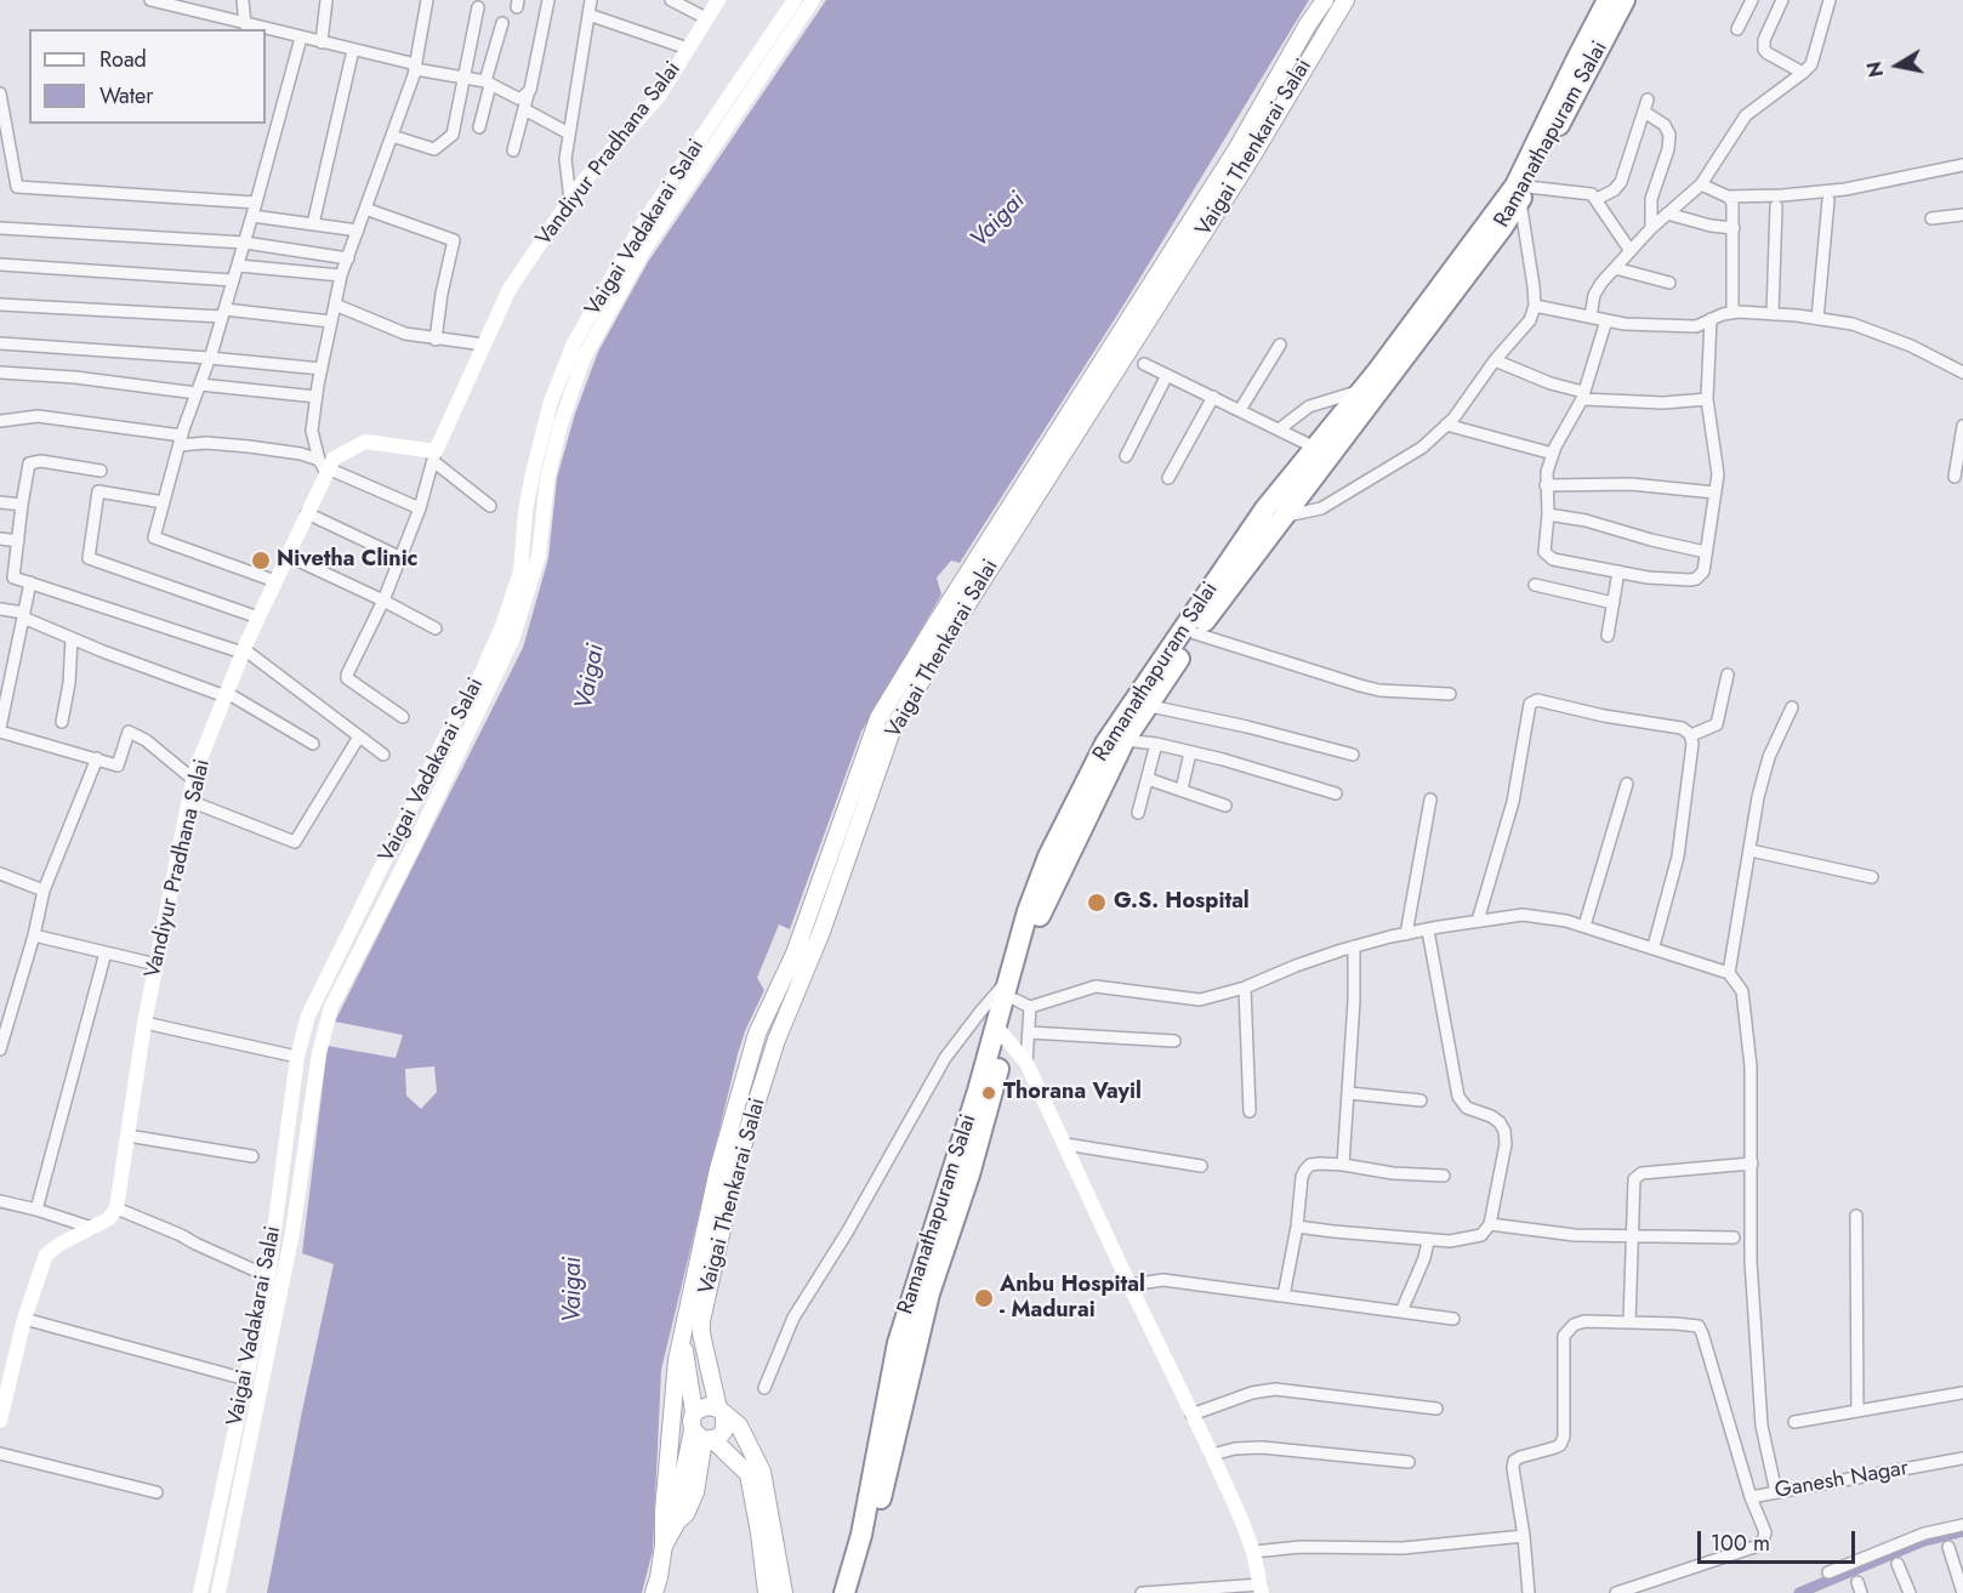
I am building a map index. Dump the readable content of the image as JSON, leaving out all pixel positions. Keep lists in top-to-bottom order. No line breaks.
{"streets":{"highway":["Ramanathapuram Salai"],"main road":["Vaigai Thenkarai Salai"],"street":["Vandiyur Pradhana Salai","Vaigai Vadakarai Salai","Ganesh Nagar"]},"water":["Vaigai"],"places":["Nivetha Clinic","G.S. Hospital","Thorana Vayil","Anbu Hospital - Madurai"],"legend":["Road","Water"],"scale_bar":"100 m","north":"left"}
